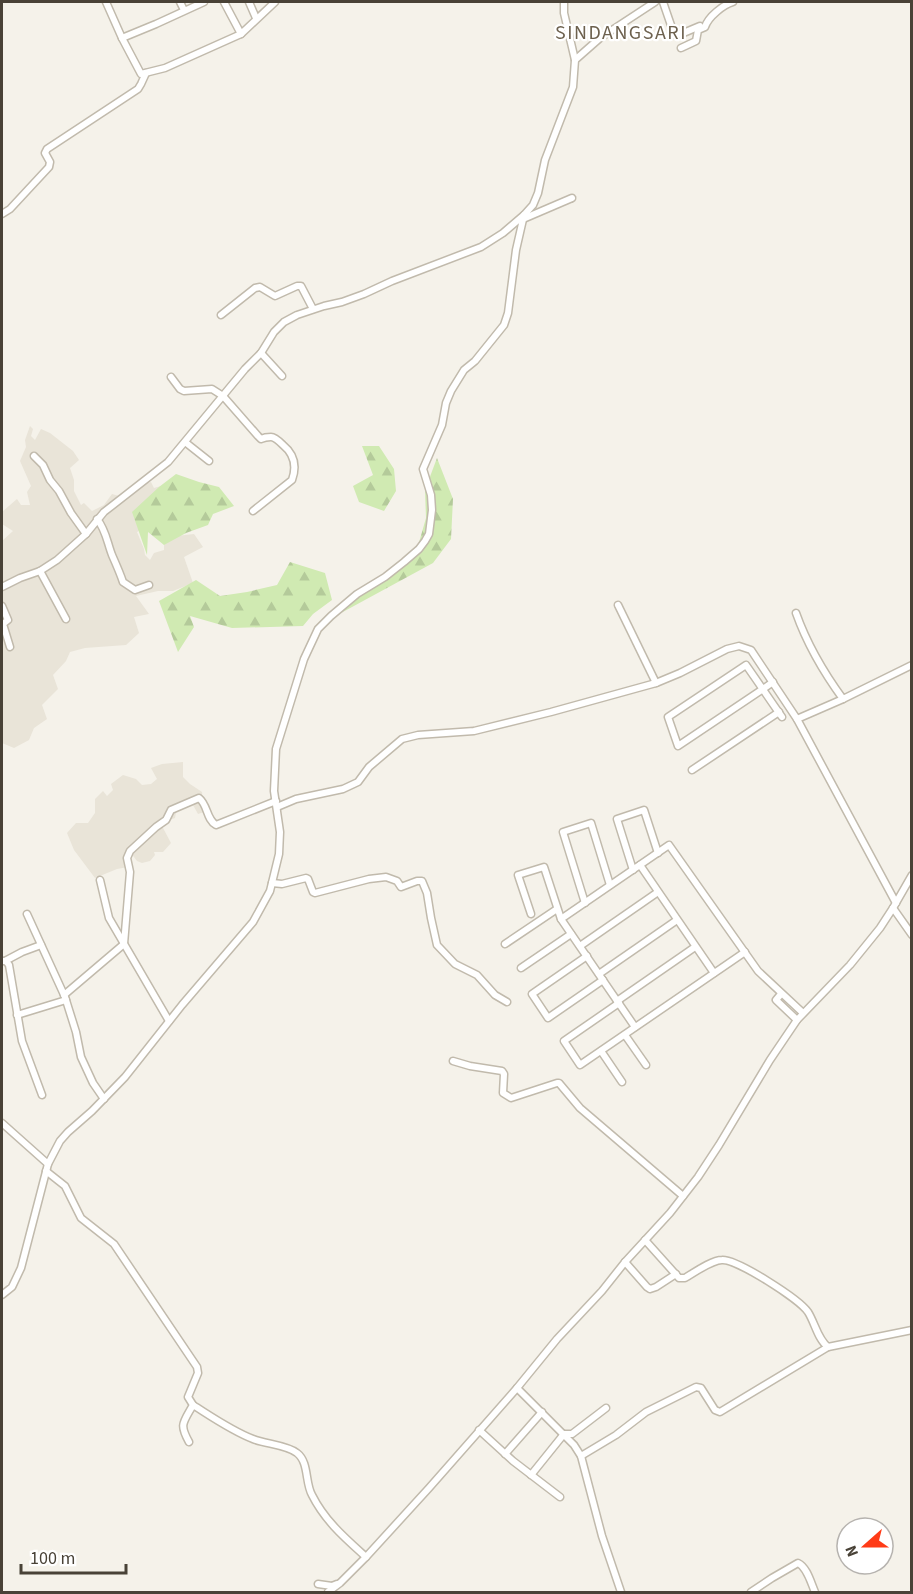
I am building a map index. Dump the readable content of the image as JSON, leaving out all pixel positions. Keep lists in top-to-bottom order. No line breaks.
{"districts":["SINDANGSARI"],"scale_bar":"100 m","north":"left"}
